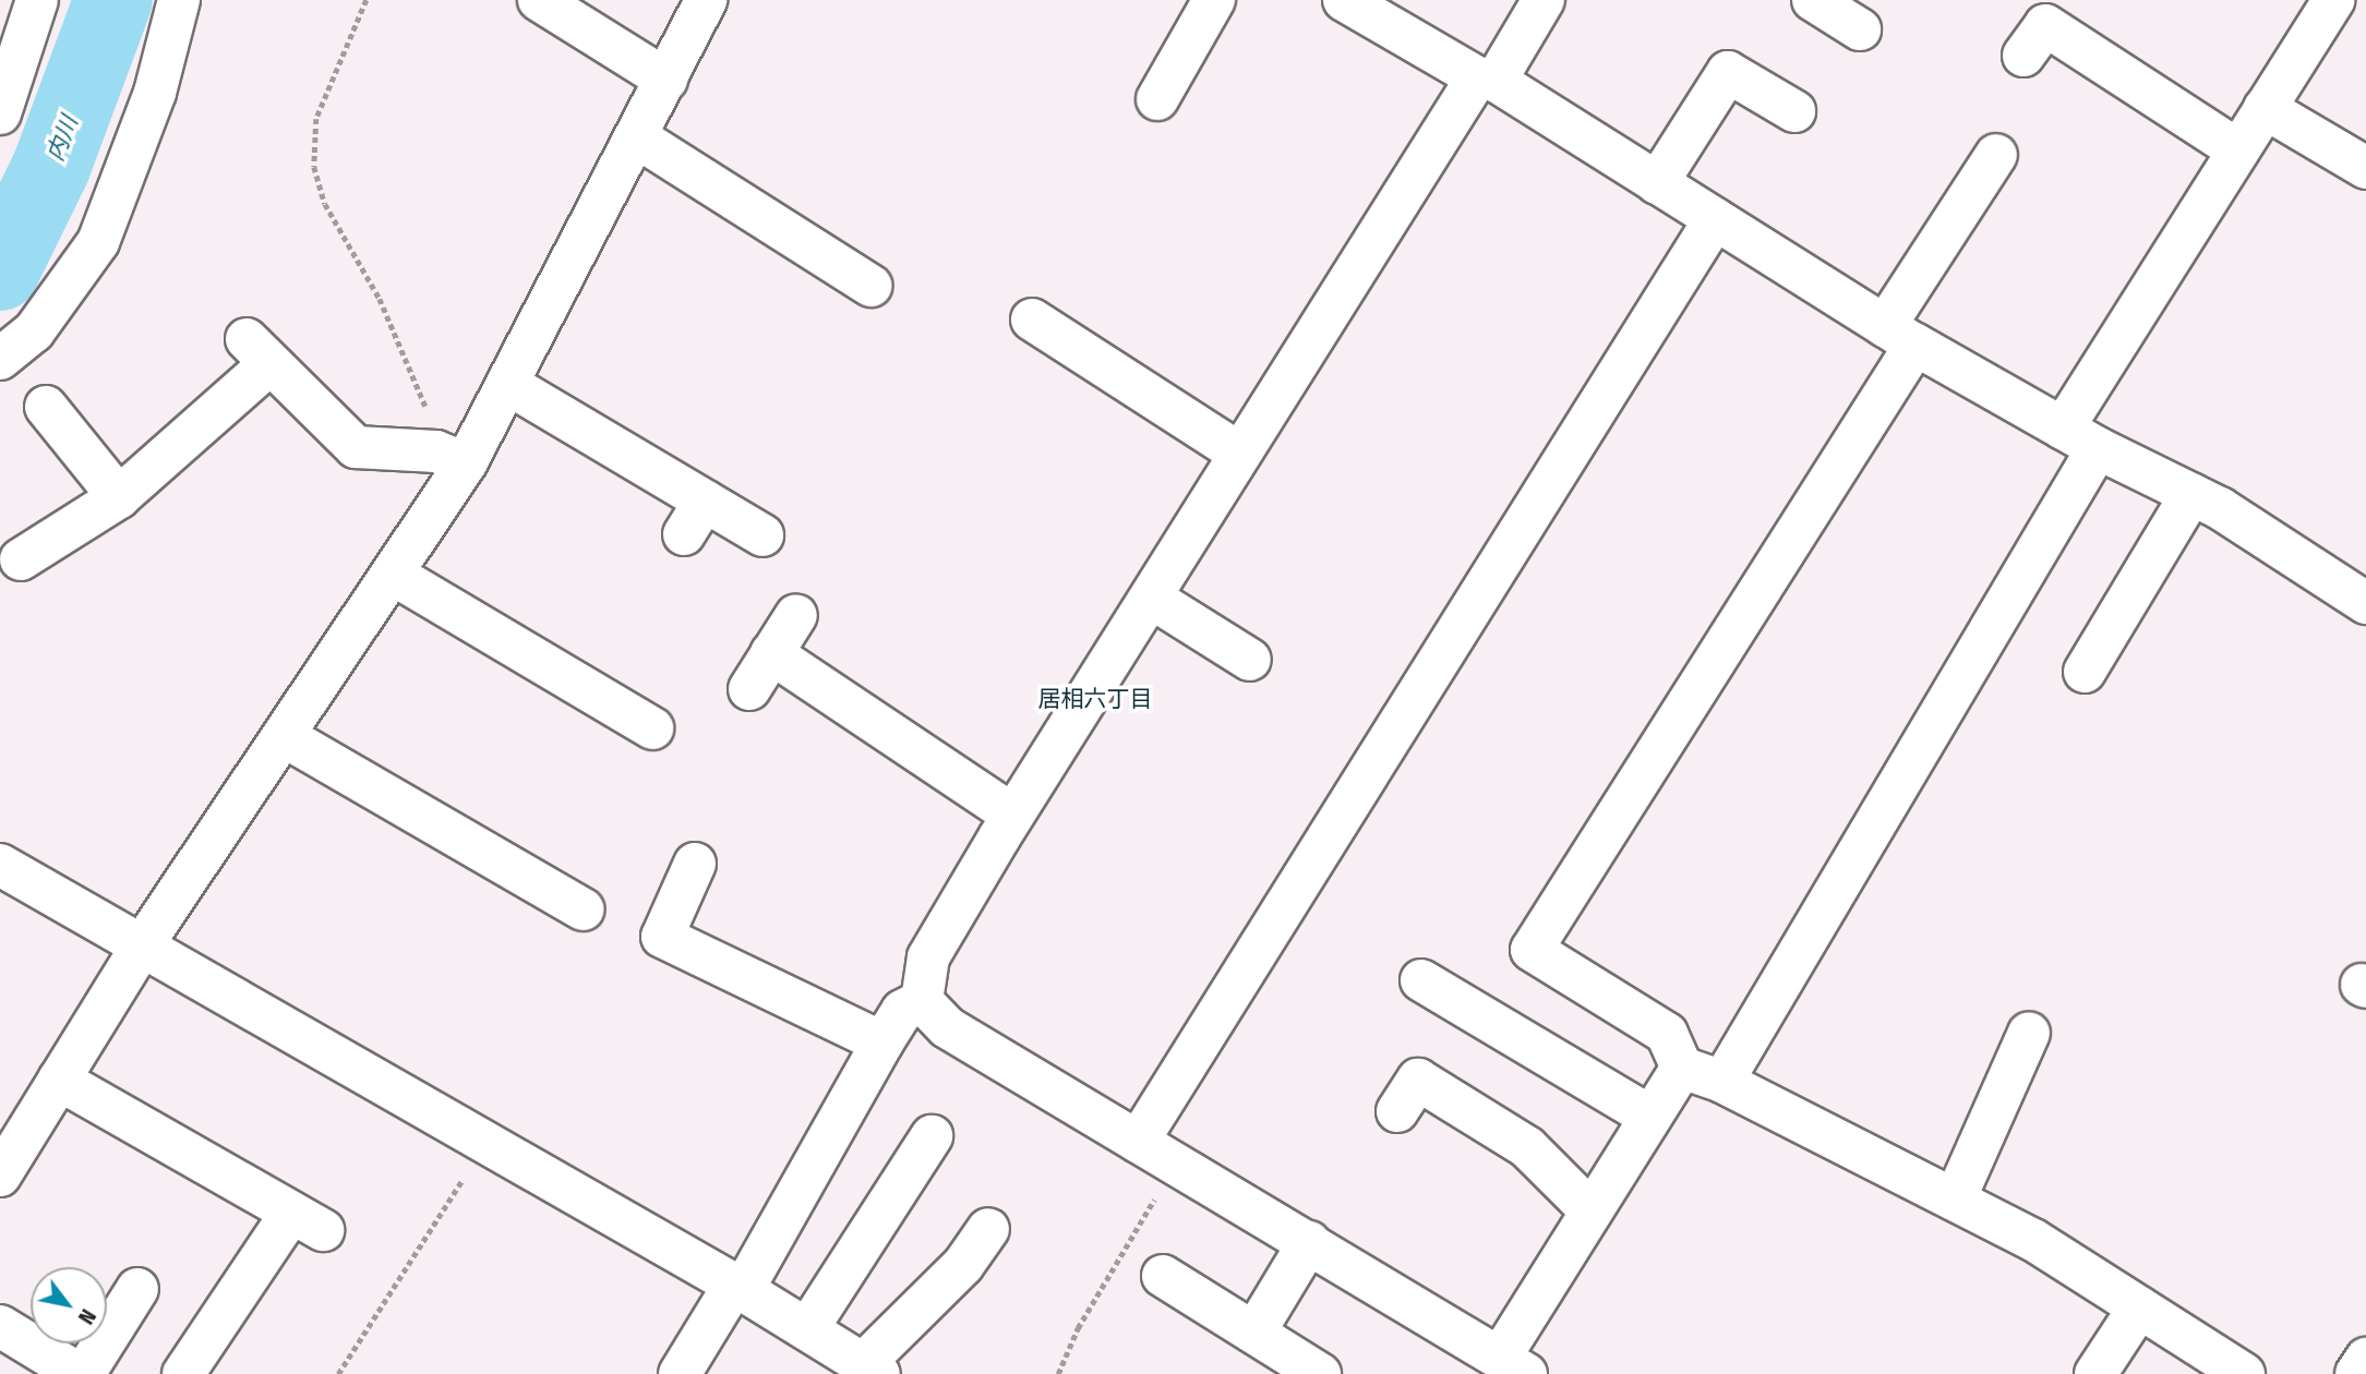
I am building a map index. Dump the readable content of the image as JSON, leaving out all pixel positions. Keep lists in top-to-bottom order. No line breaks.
{"districts":["居相六丁目"],"water":["内川"],"north":"bottom right"}
